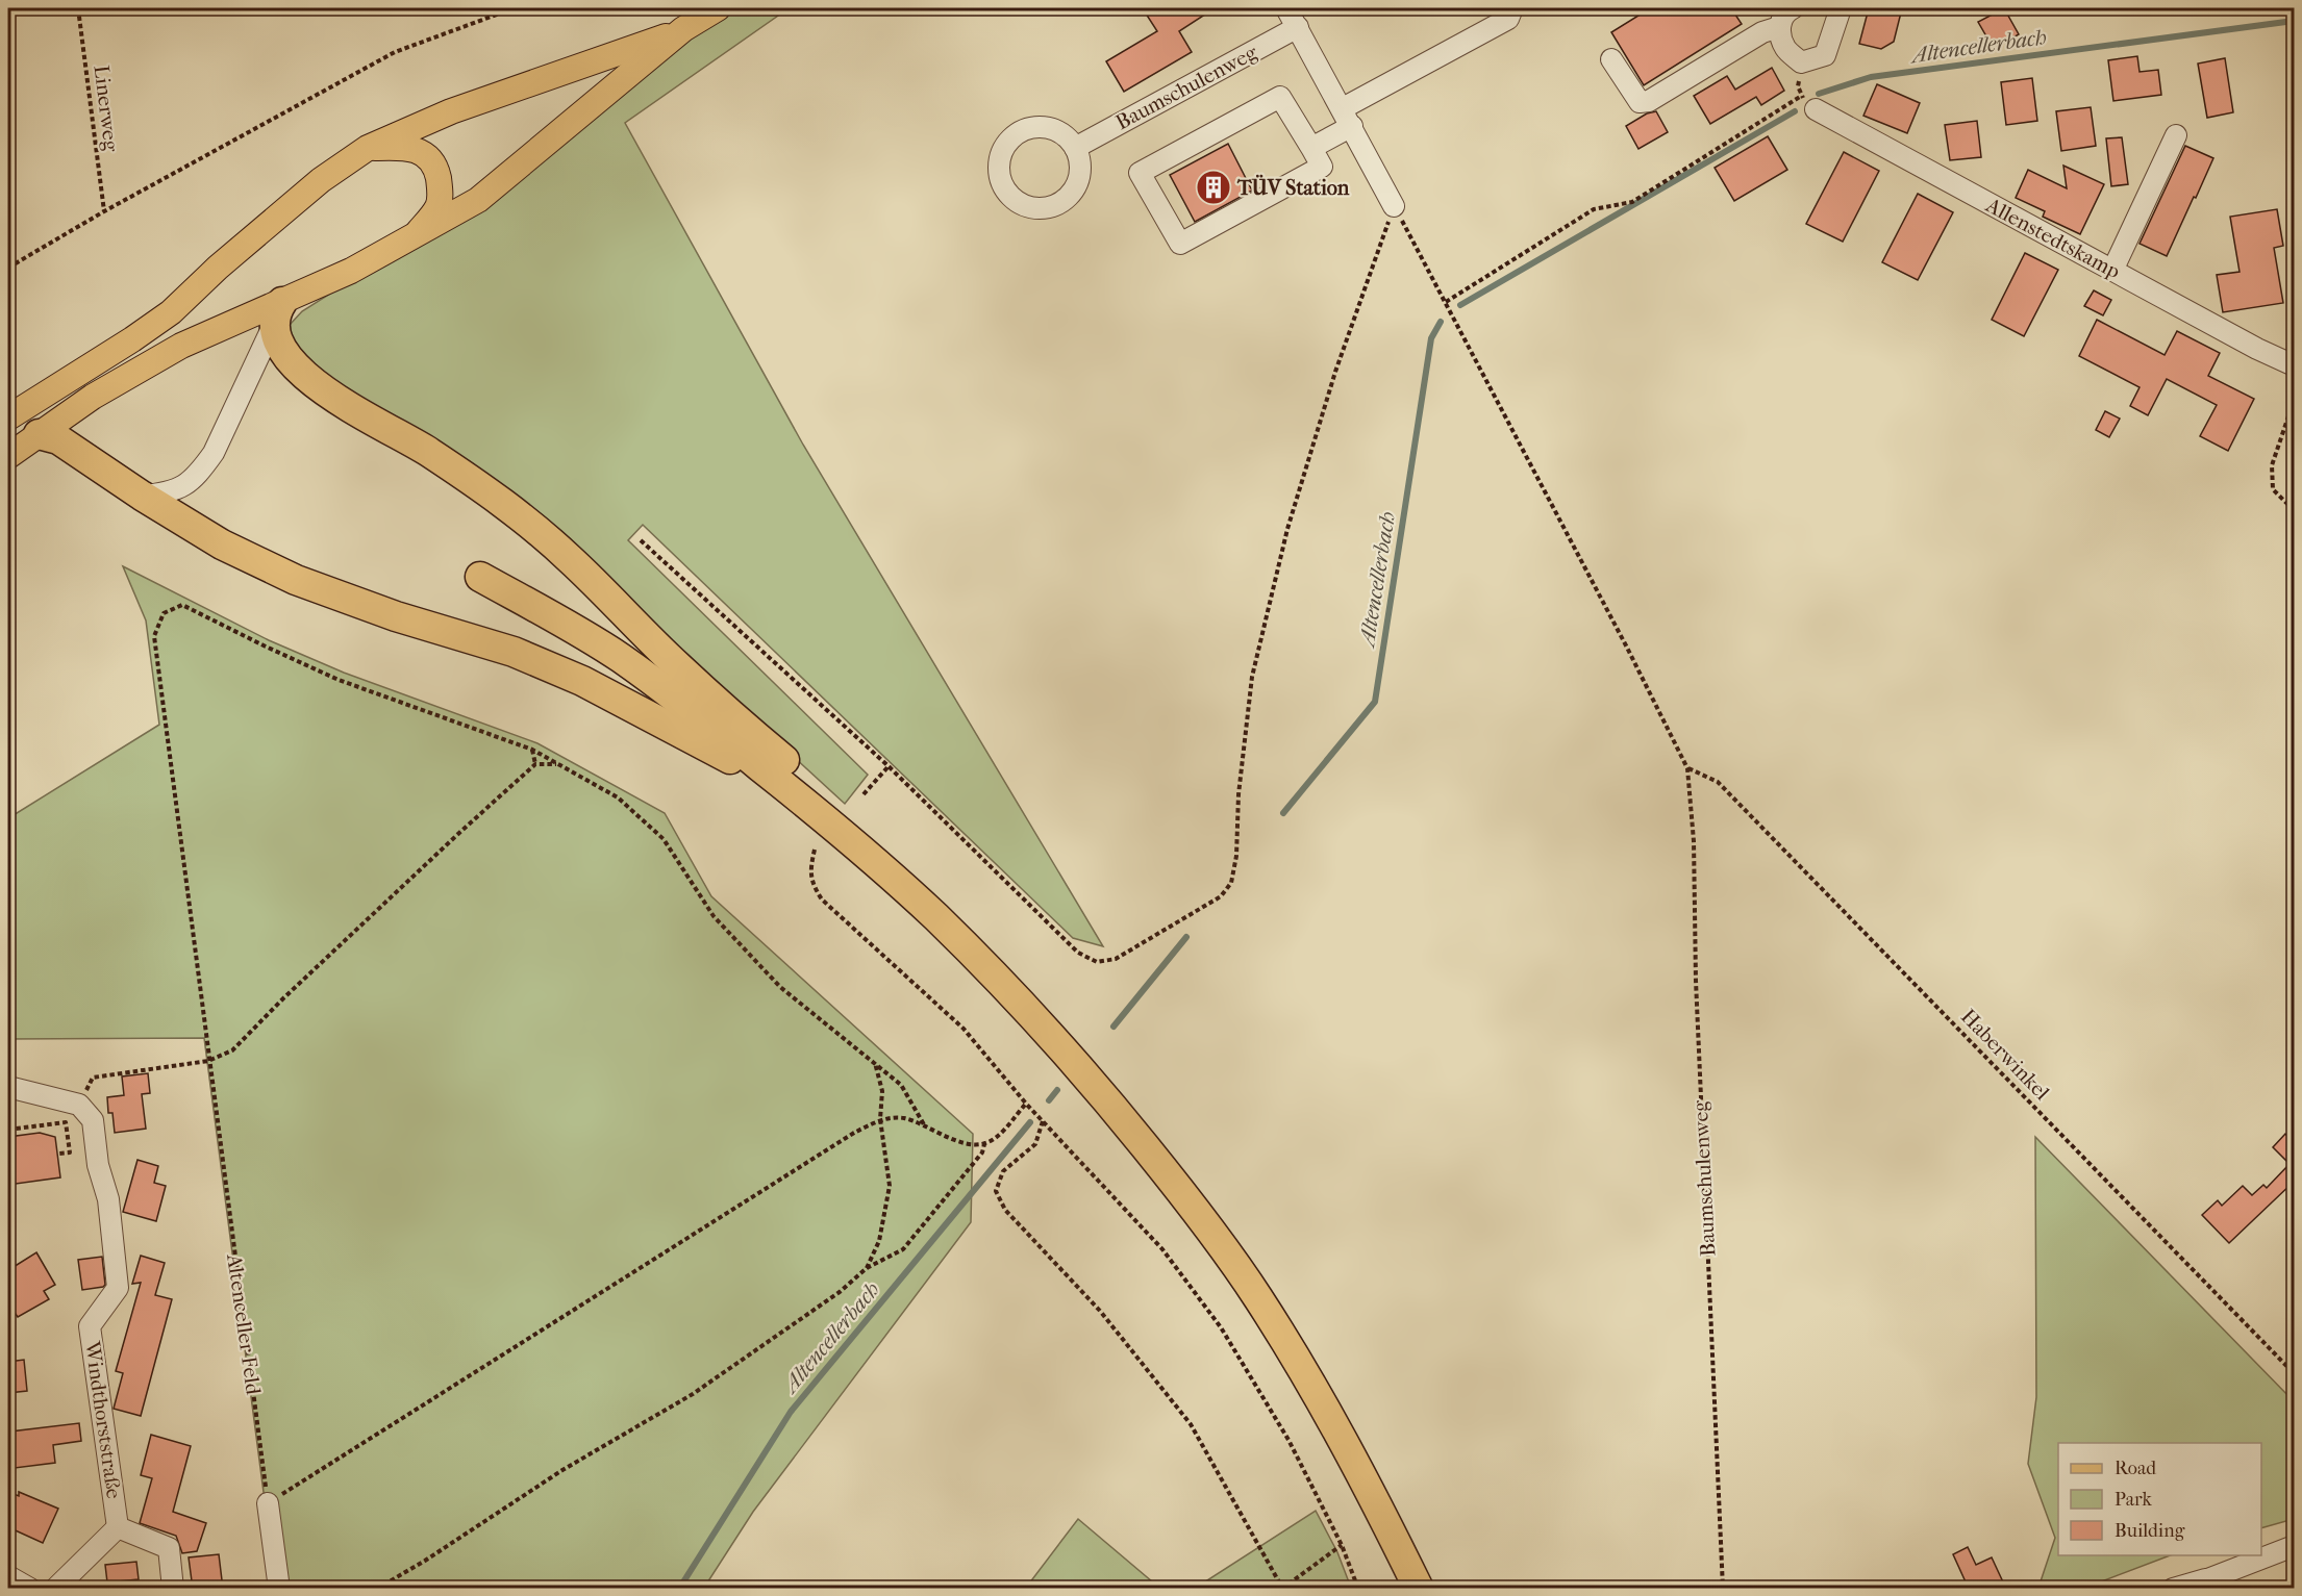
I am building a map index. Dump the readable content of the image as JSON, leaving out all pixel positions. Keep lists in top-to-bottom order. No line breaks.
{"streets":{"street":["Baumschulenweg","Allenstedtskamp","Windthorststraße"],"path":["Linerweg","Haberwinkel","Altenceller Feld"]},"crossings":[["Baumschulenweg","Haberwinkel"]],"water":["Altencellerbach"],"places":{"building":["TÜV Station"]},"legend":["Road","Park","Building"]}
